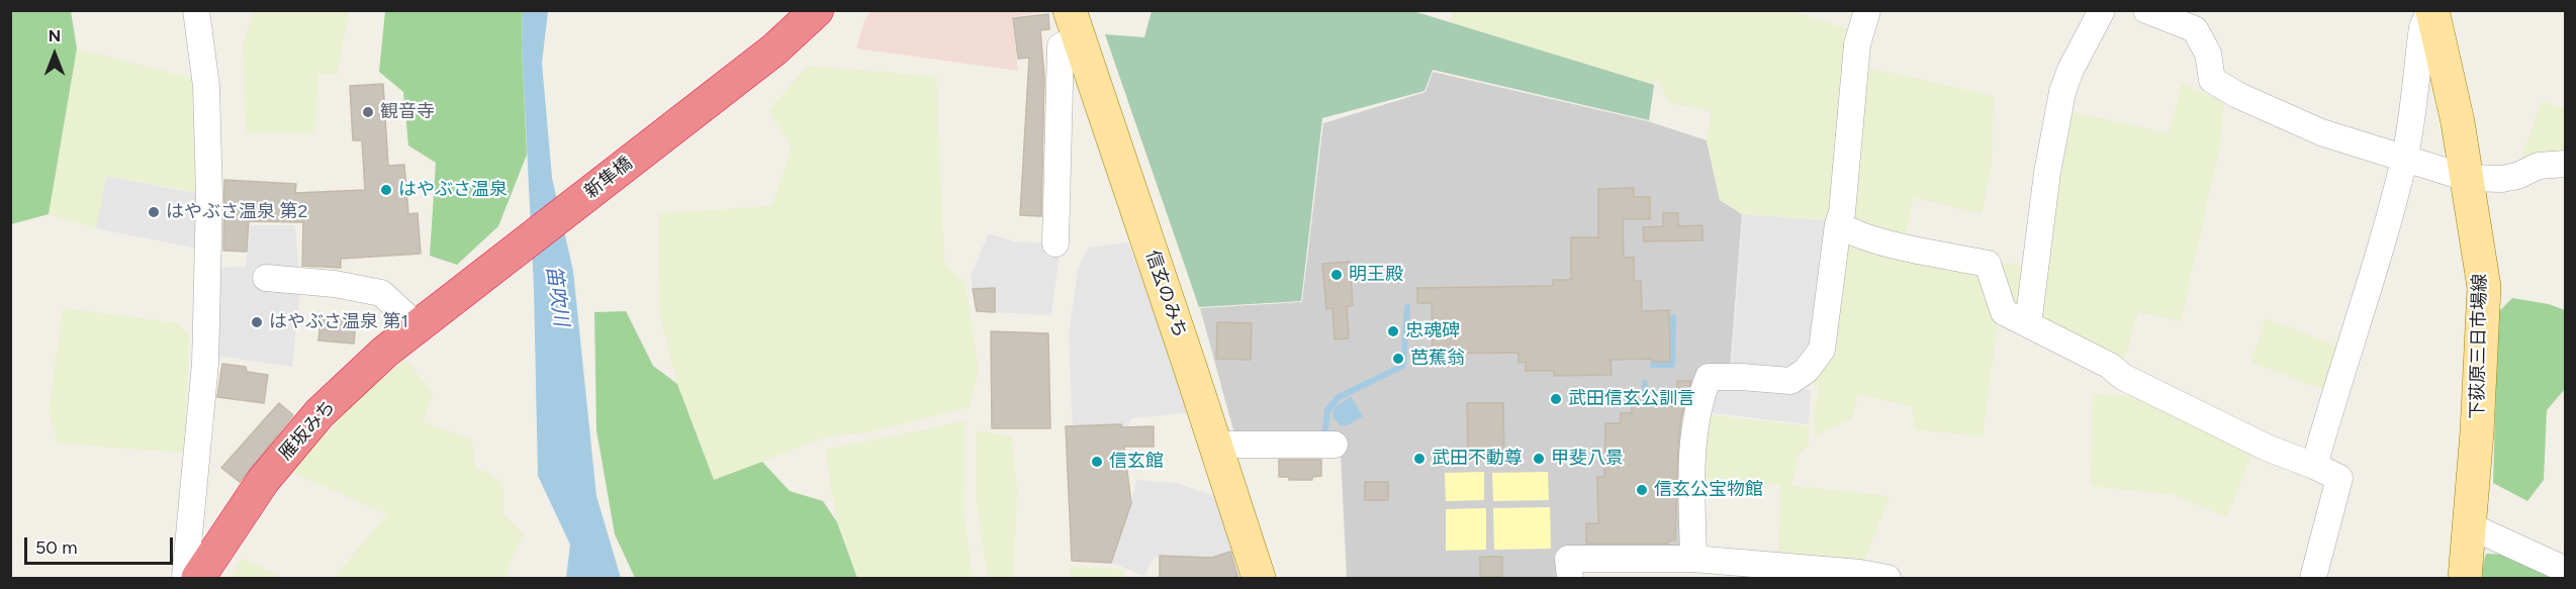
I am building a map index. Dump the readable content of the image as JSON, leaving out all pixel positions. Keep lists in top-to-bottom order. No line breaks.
{"streets":{"highway":["新隼橋","雁坂みち"],"main road":["信玄のみち","下荻原三日市場線"]},"crossings":[["新隼橋","雁坂みち"]],"water":["笛吹川"],"places":["観音寺","はやぶさ温泉","はやぶさ温泉 第2","明王殿","はやぶさ温泉 第1","忠魂碑","芭蕉翁","武田信玄公訓言","武田不動尊","甲斐八景","信玄館","信玄公宝物館"],"scale_bar":"50 m","north":"top"}
